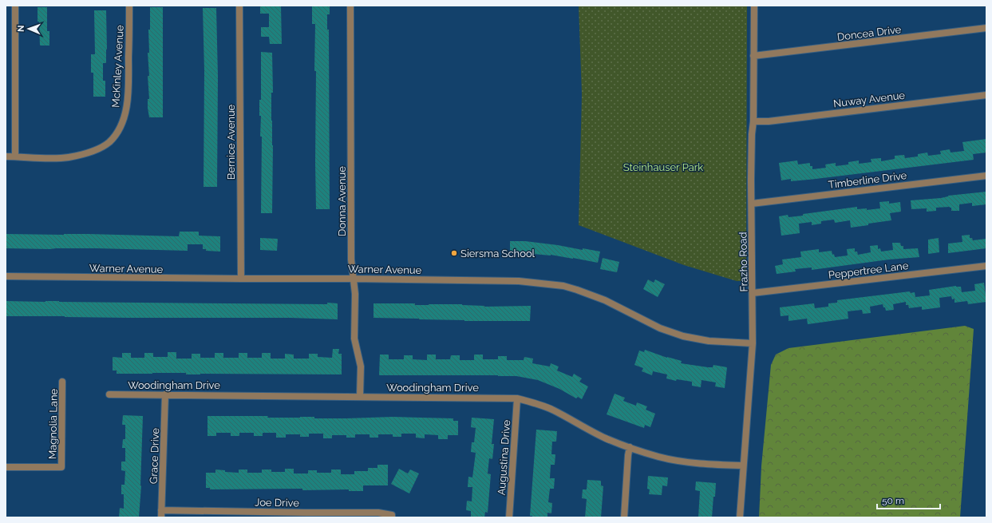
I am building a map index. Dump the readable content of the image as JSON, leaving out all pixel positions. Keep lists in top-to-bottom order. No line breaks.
{"streets":{"street":["Doncea Drive","McKinley Avenue","Nuway Avenue","Bernice Avenue","Timberline Drive","Donna Avenue","Frazho Road","Warner Avenue","Peppertree Lane","Woodingham Drive","Magnolia Lane","Grace Drive","Augustina Drive","Joe Drive"]},"crossings":[["Doncea Drive","Frazho Road"],["Nuway Avenue","Frazho Road"],["Bernice Avenue","Warner Avenue"],["Timberline Drive","Frazho Road"],["Donna Avenue","Warner Avenue"],["Donna Avenue","Woodingham Drive"],["Frazho Road","Warner Avenue"],["Frazho Road","Peppertree Lane"],["Frazho Road","Woodingham Drive"],["Woodingham Drive","Grace Drive"],["Woodingham Drive","Augustina Drive"],["Grace Drive","Joe Drive"]],"parks":["Steinhauser Park"],"places":["Siersma School"],"scale_bar":"50 m","north":"left"}
